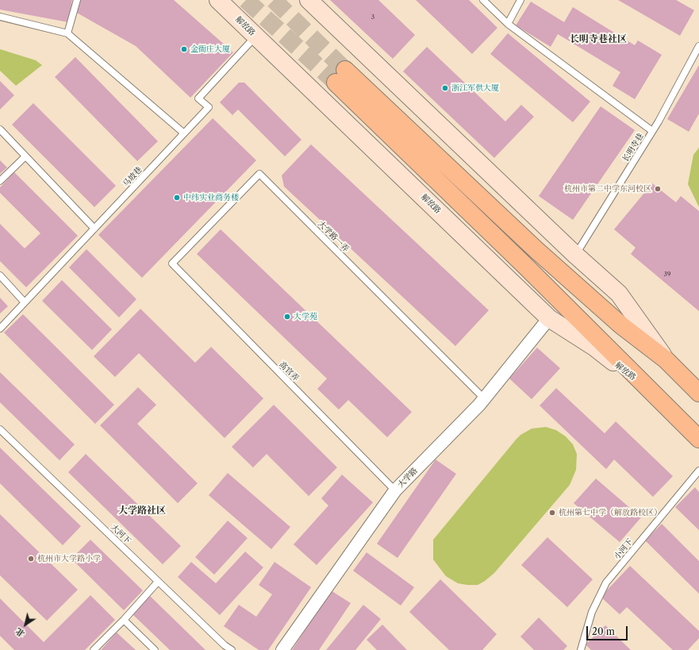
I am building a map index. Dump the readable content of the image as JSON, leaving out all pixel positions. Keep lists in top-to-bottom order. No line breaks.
{"streets":{"main road":["解放路"],"street":["大学路"],"lane":["长明寺巷","马坡巷","大学路一弄","高官弄","大河下","小河下"]},"crossings":[["解放路","长明寺巷"],["解放路","马坡巷"],["解放路","大学路"],["大学路一弄","高官弄"],["大学路一弄","大学路"],["高官弄","大学路"]],"districts":["长明寺巷社区","大学路社区"],"places":["金衙庄大厦","浙江军供大厦","杭州市第二中学东河校区","中纬实业商务楼","大学苑","杭州第七中学（解放路校区）","杭州市大学路小学"],"house_numbers":["3","39"],"scale_bar":"20 m","north":"bottom left"}
